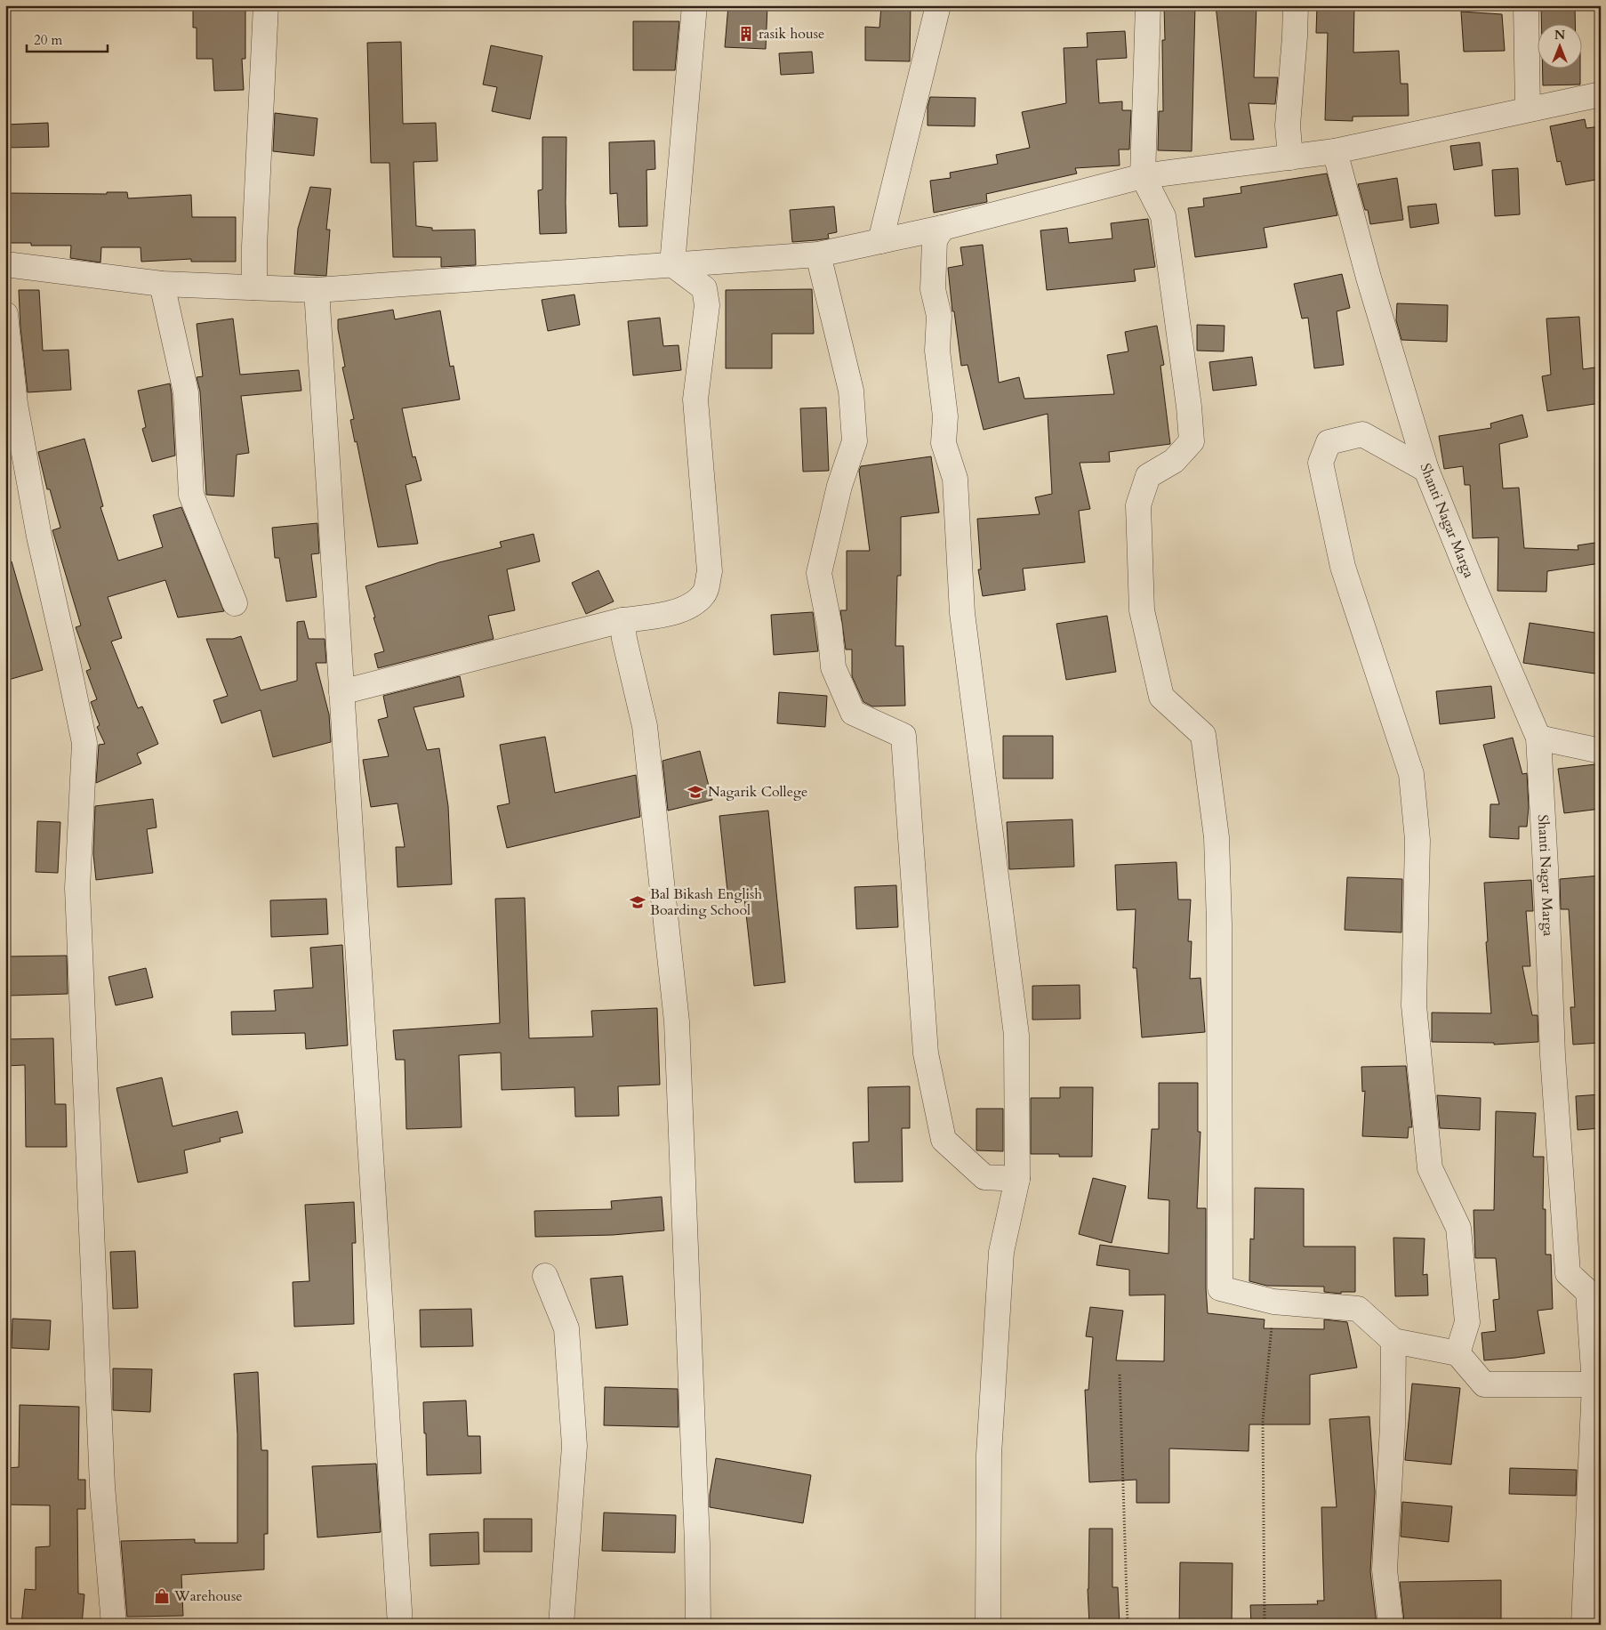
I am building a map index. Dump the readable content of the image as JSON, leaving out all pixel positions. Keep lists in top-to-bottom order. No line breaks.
{"streets":{"street":["Shanti Nagar Marga"]},"places":{"building":["rasik house"],"school or university":["Nagarik College","Bal Bikash English Boarding School"],"shop":["Warehouse"]},"scale_bar":"20 m","north":"top"}
